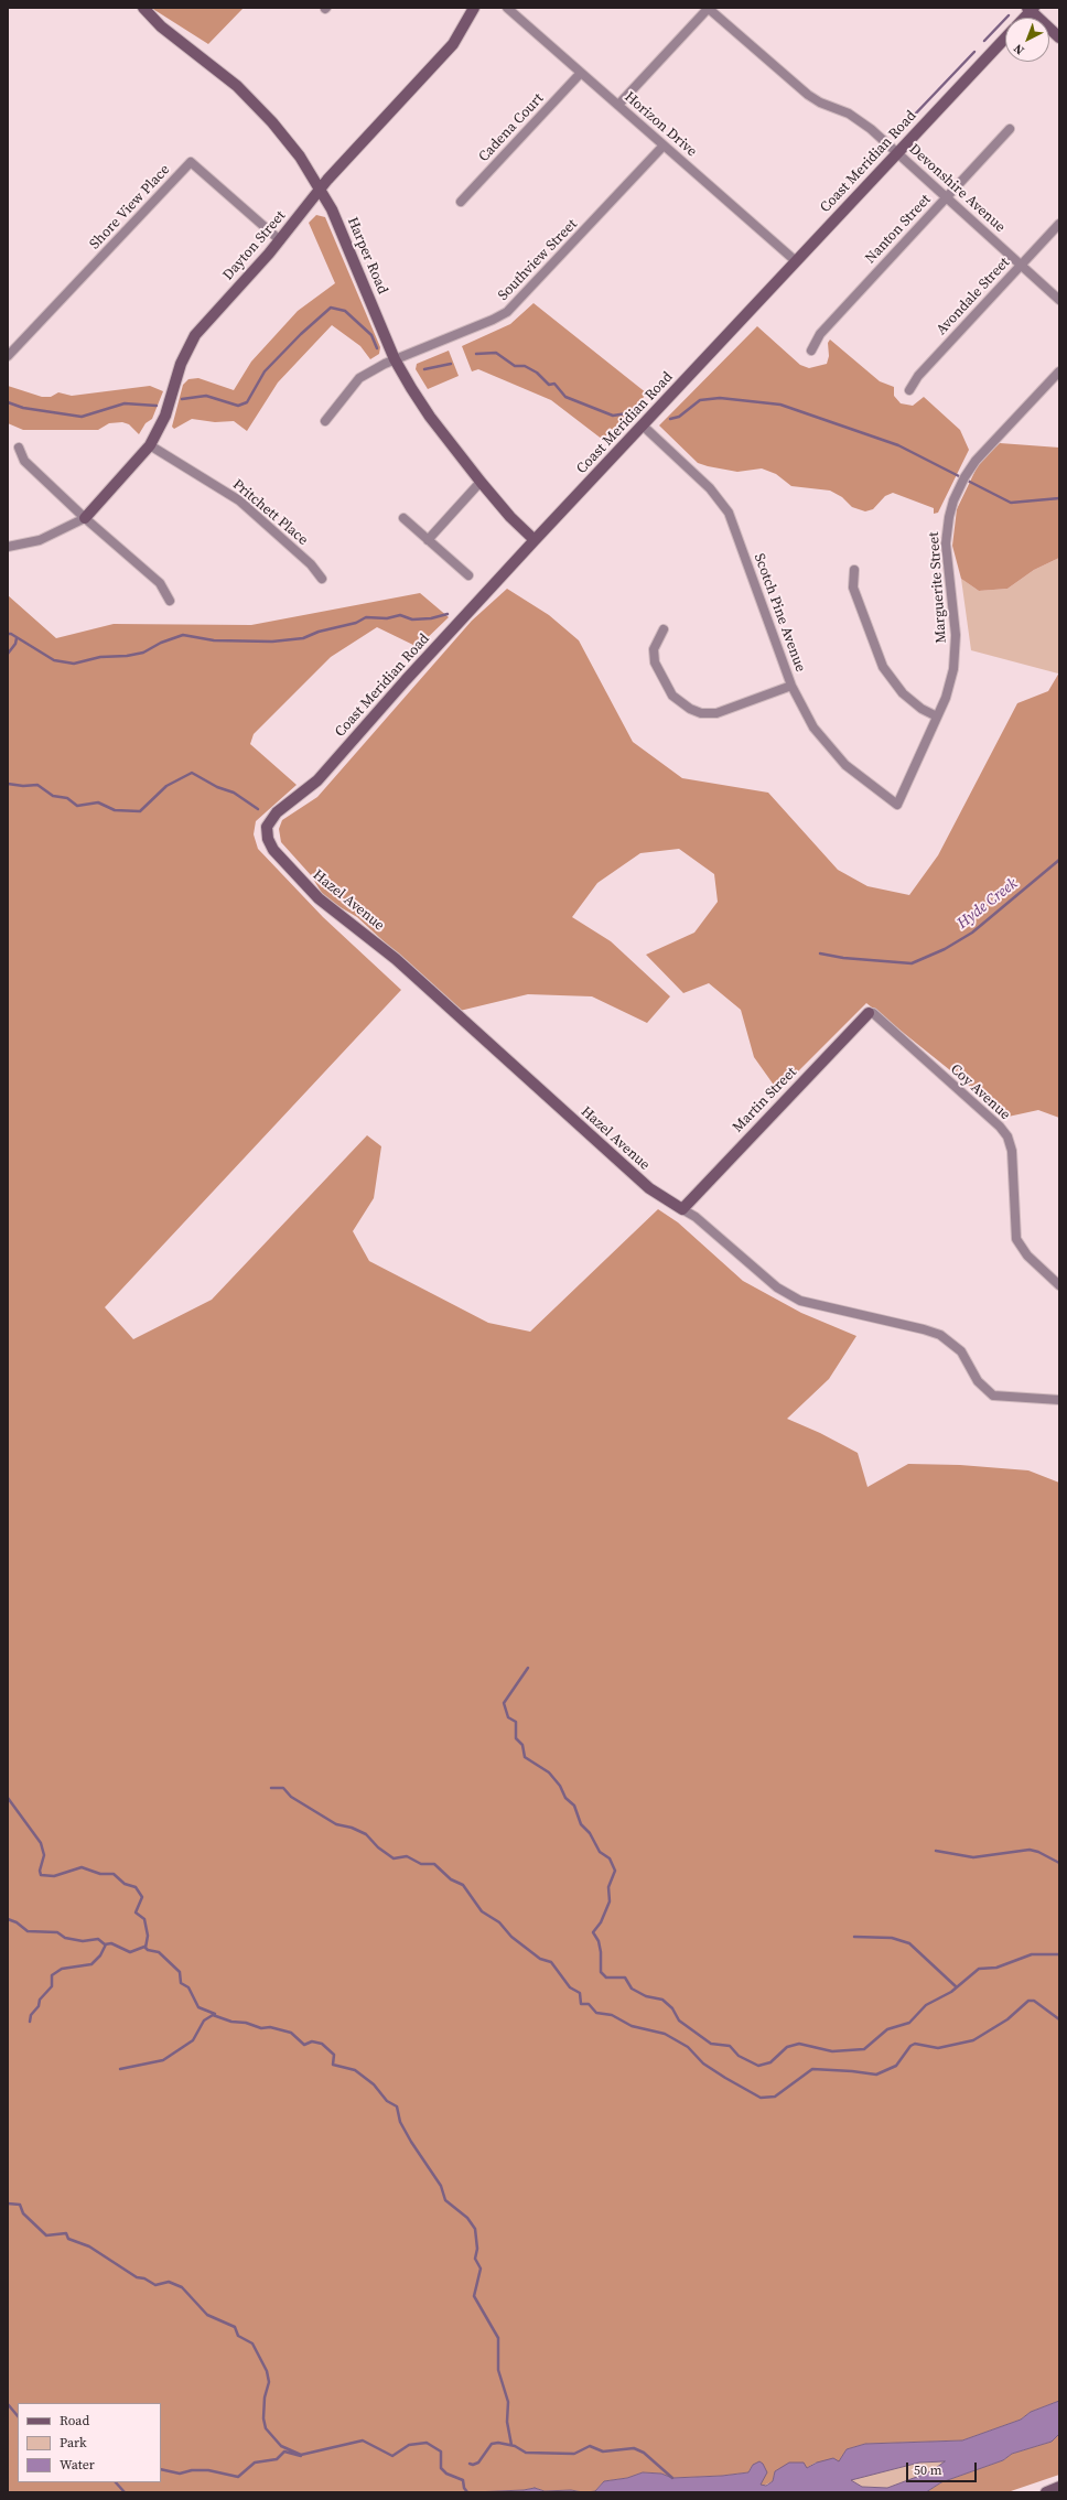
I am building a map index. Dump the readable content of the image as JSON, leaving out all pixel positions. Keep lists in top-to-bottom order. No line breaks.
{"streets":{"street":["Horizon Drive","Cadena Court","Coast Meridian Road","Devonshire Avenue","Shore View Place","Nanton Street","Dayton Street","Harper Road","Southview Street","Avondale Street","Pritchett Place","Marguerite Street","Scotch Pine Avenue","Hazel Avenue","Coy Avenue","Martin Street"]},"crossings":[["Horizon Drive","Cadena Court"],["Horizon Drive","Coast Meridian Road"],["Horizon Drive","Southview Street"],["Coast Meridian Road","Devonshire Avenue"],["Coast Meridian Road","Harper Road"],["Coast Meridian Road","Scotch Pine Avenue"],["Coast Meridian Road","Hazel Avenue"],["Devonshire Avenue","Nanton Street"],["Devonshire Avenue","Avondale Street"],["Shore View Place","Dayton Street"],["Dayton Street","Harper Road"],["Dayton Street","Pritchett Place"],["Harper Road","Southview Street"],["Marguerite Street","Scotch Pine Avenue"],["Hazel Avenue","Martin Street"],["Coy Avenue","Martin Street"]],"water":["Hyde Creek"],"legend":["Road","Park","Water"],"scale_bar":"50 m","north":"bottom left"}
